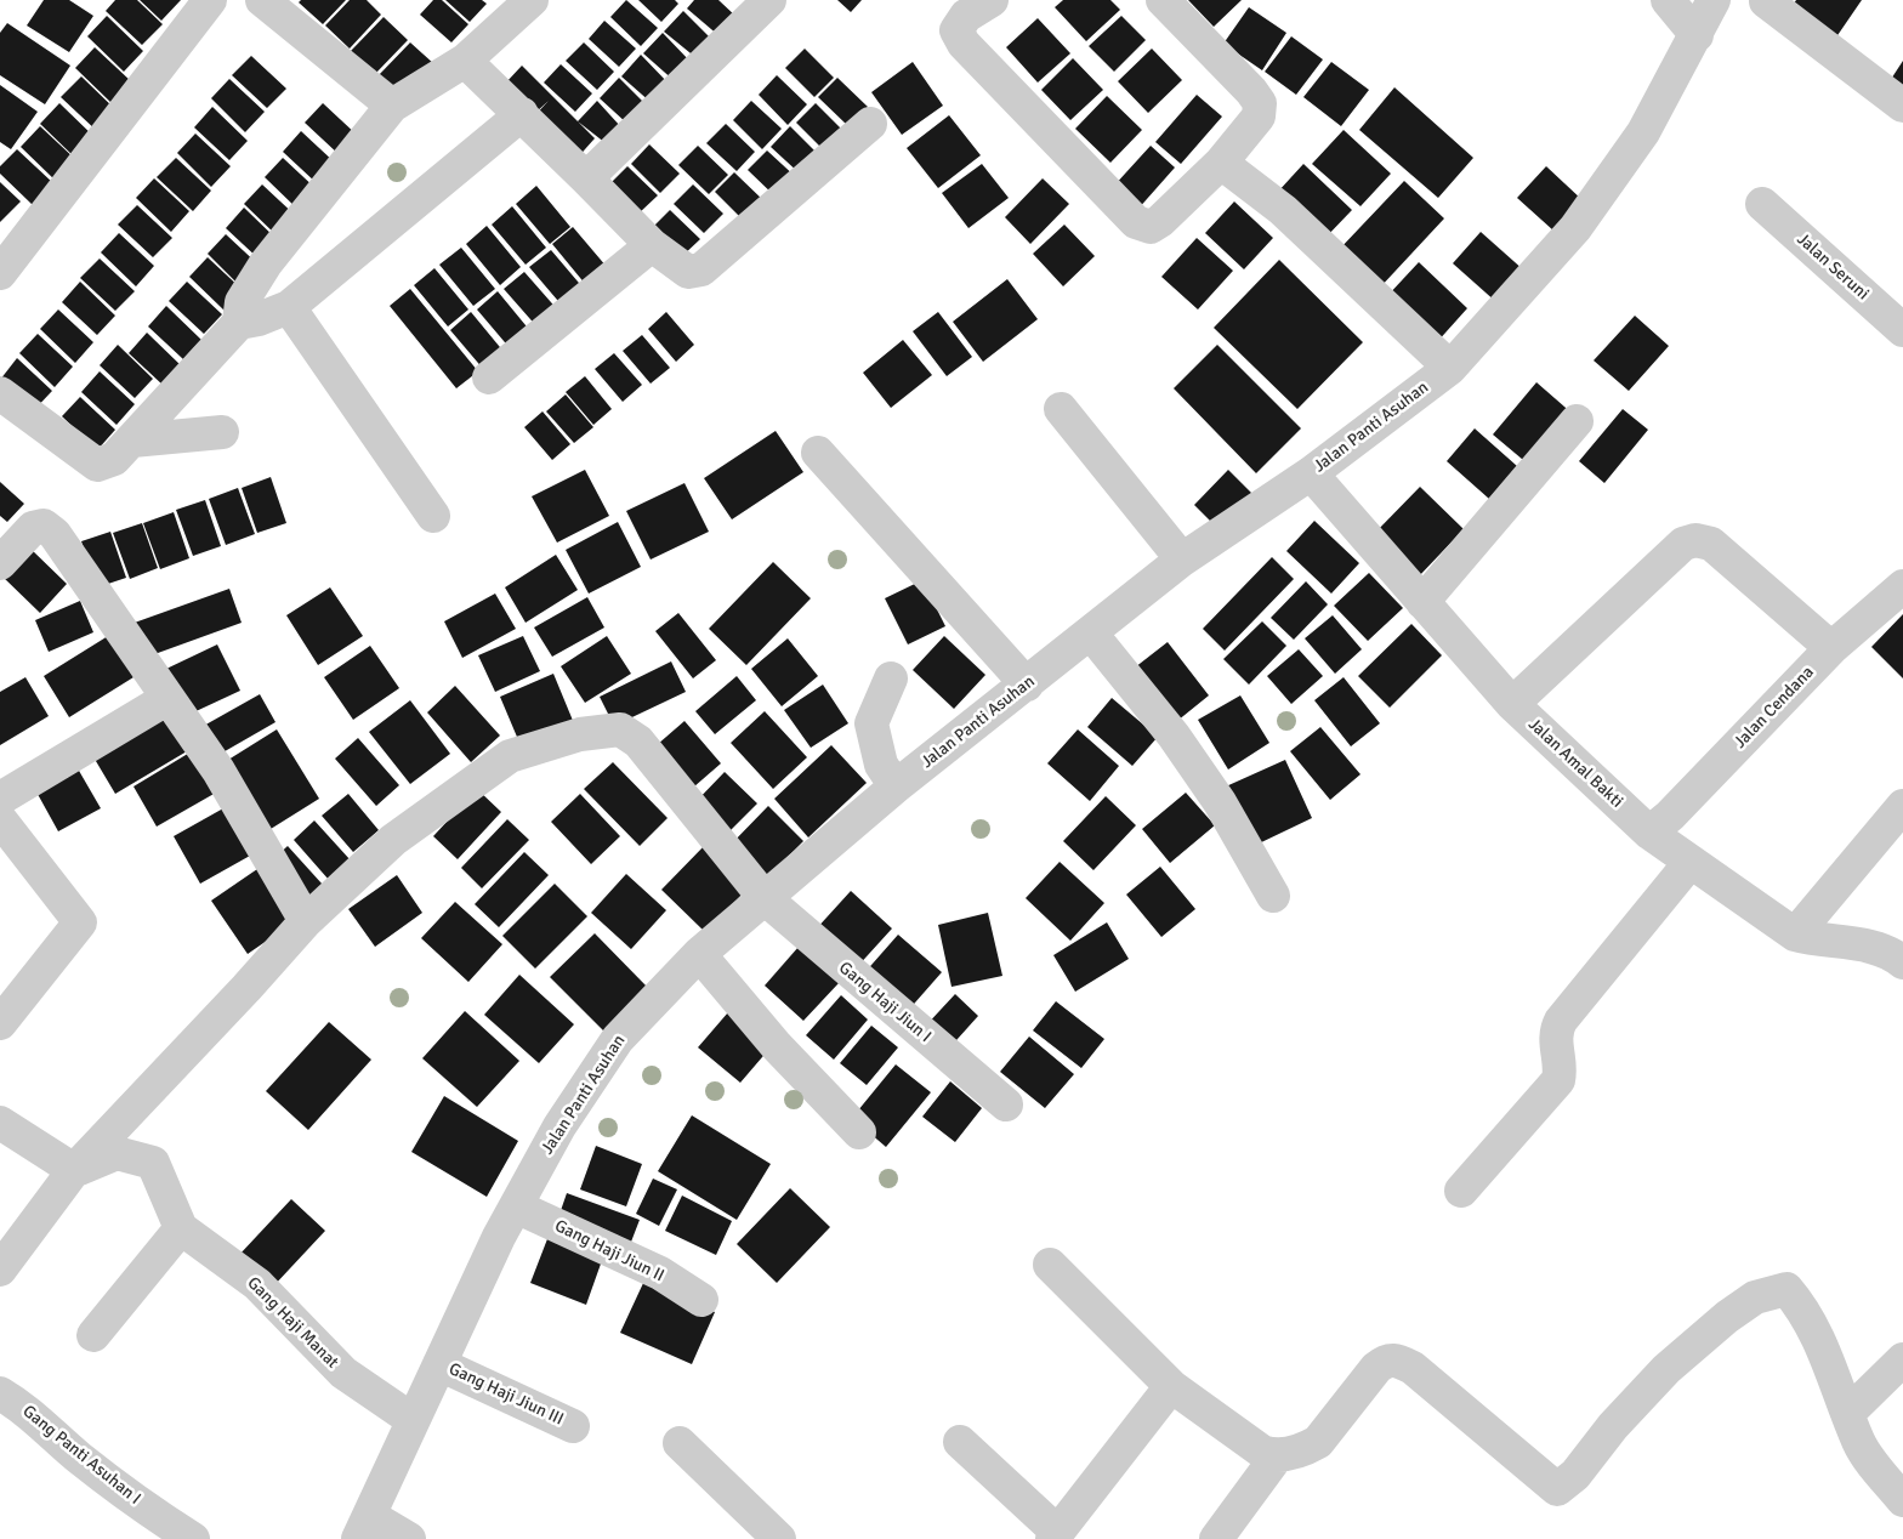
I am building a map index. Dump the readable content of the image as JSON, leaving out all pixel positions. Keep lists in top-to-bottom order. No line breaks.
{"streets":{"street":["Jalan Seruni","Jalan Panti Asuhan","Jalan Cendana","Jalan Amal Bakti","Gang Haji Jiun I","Gang Haji Jiun II","Gang Haji Manat","Gang Haji Jiun III","Gang Panti Asuhan I"]},"crossings":[["Jalan Panti Asuhan","Jalan Amal Bakti"],["Jalan Panti Asuhan","Gang Haji Jiun I"],["Jalan Panti Asuhan","Gang Haji Jiun II"],["Jalan Panti Asuhan","Gang Haji Manat"],["Jalan Panti Asuhan","Gang Haji Jiun III"],["Jalan Cendana","Jalan Amal Bakti"]]}
